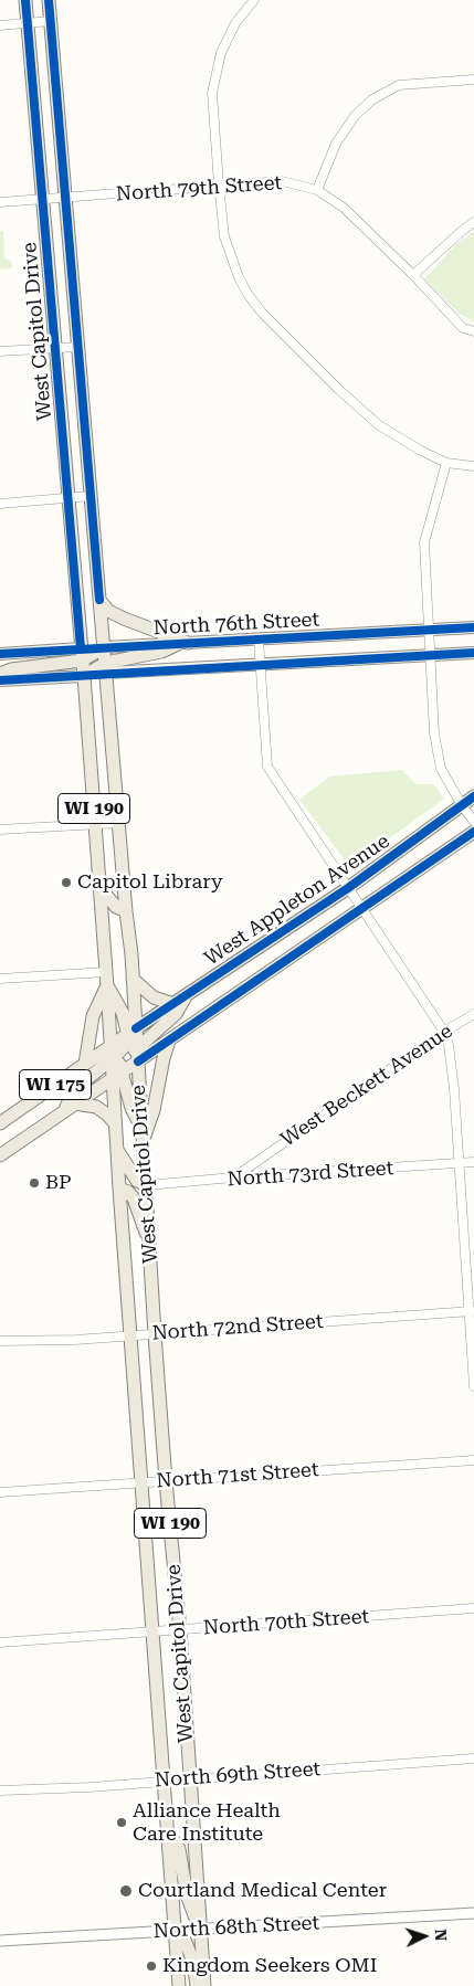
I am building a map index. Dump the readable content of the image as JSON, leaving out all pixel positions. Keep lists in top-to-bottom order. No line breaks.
{"streets":{"main road":["West Capitol Drive","North 76th Street","WI 190","West Appleton Avenue","WI 175"],"street":["North 79th Street","West Beckett Avenue","North 73rd Street","North 72nd Street","North 71st Street","North 70th Street","North 69th Street","North 68th Street"]},"crossings":[["North 79th Street","West Capitol Drive"],["West Capitol Drive","North 76th Street"],["West Capitol Drive","West Appleton Avenue"],["West Capitol Drive","North 73rd Street"],["West Capitol Drive","North 72nd Street"],["West Capitol Drive","North 71st Street"],["West Capitol Drive","North 70th Street"],["West Capitol Drive","North 69th Street"],["West Capitol Drive","North 68th Street"],["West Beckett Avenue","North 73rd Street"]],"places":["Capitol Library","BP","Alliance Health Care Institute","Courtland Medical Center","Kingdom Seekers OMI"],"north":"right"}
